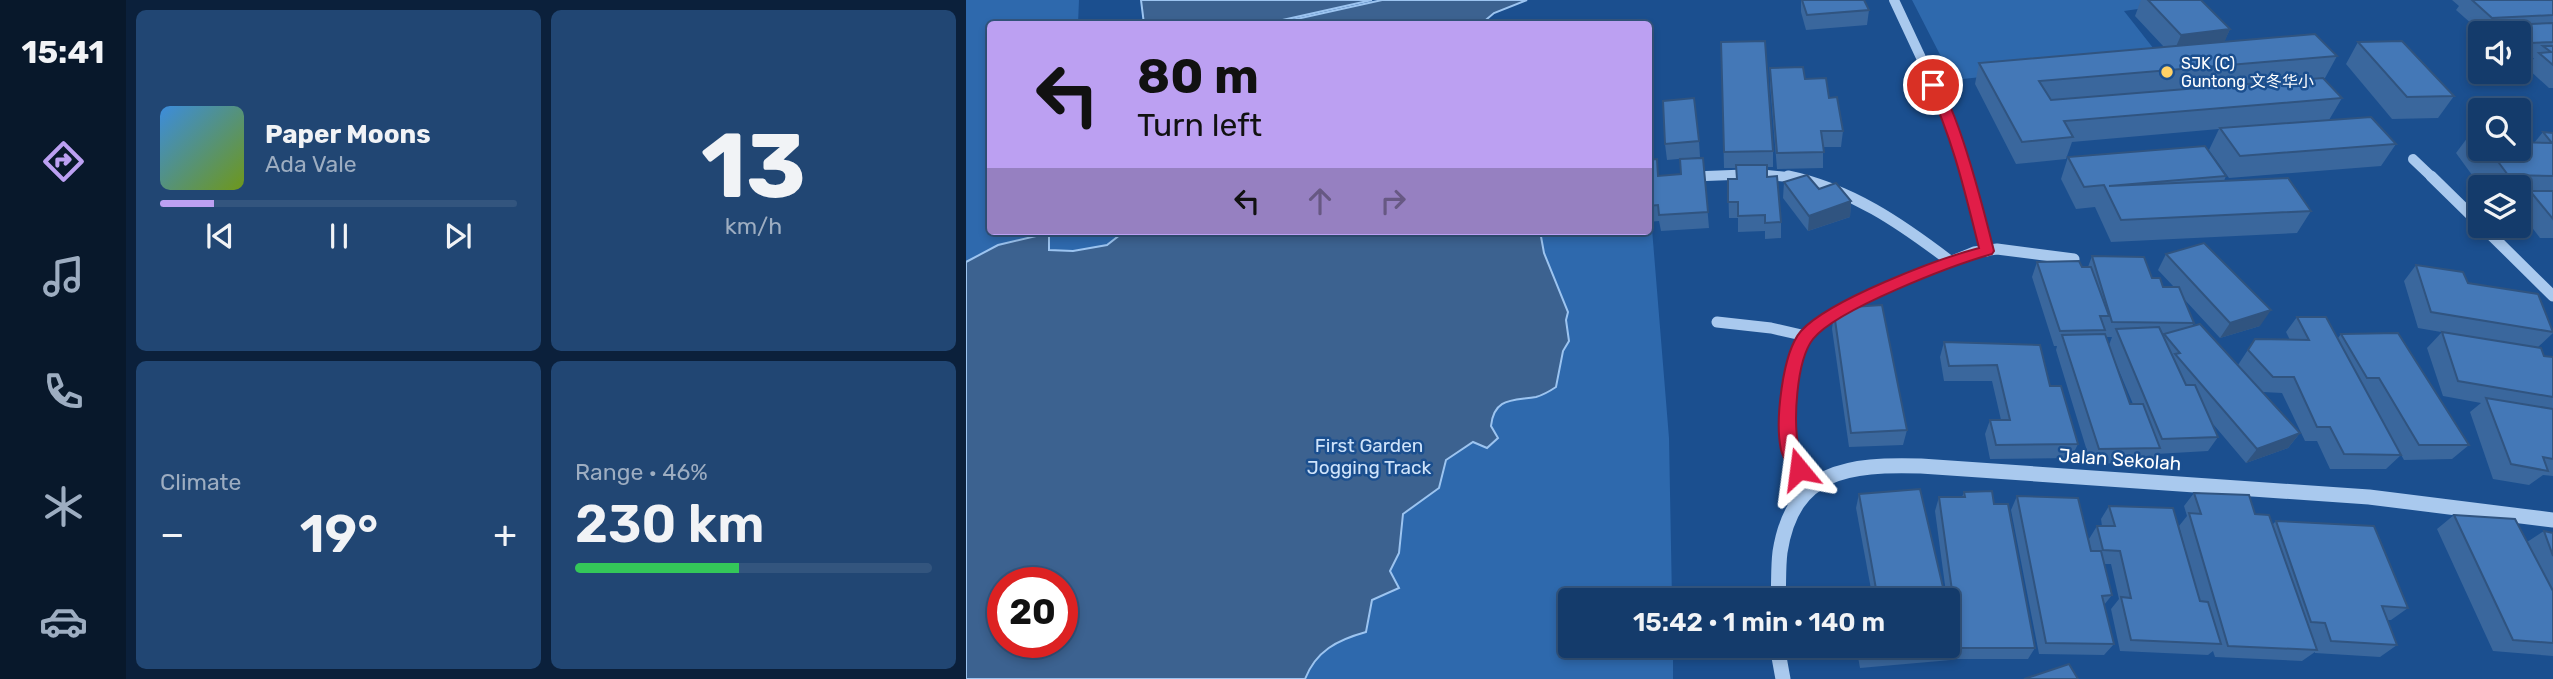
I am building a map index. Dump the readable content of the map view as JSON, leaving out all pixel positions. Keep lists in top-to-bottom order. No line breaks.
{"streets":{"street":["Jalan Sekolah"]},"parks":["First Garden Jogging Track"],"places":["SJK (C) Guntong 文冬华小"],"page":{"tabs":"15:41","tile":[["13","km/h"],"Climate",["Range · 46%","230 km"]],"turn":["80 m","Turn left"],"song":["Paper Moons","Ada Vale"],"heat":["−","19°","+"],"limit":"20","trip":"15:42 · 1 min · 140 m"}}
